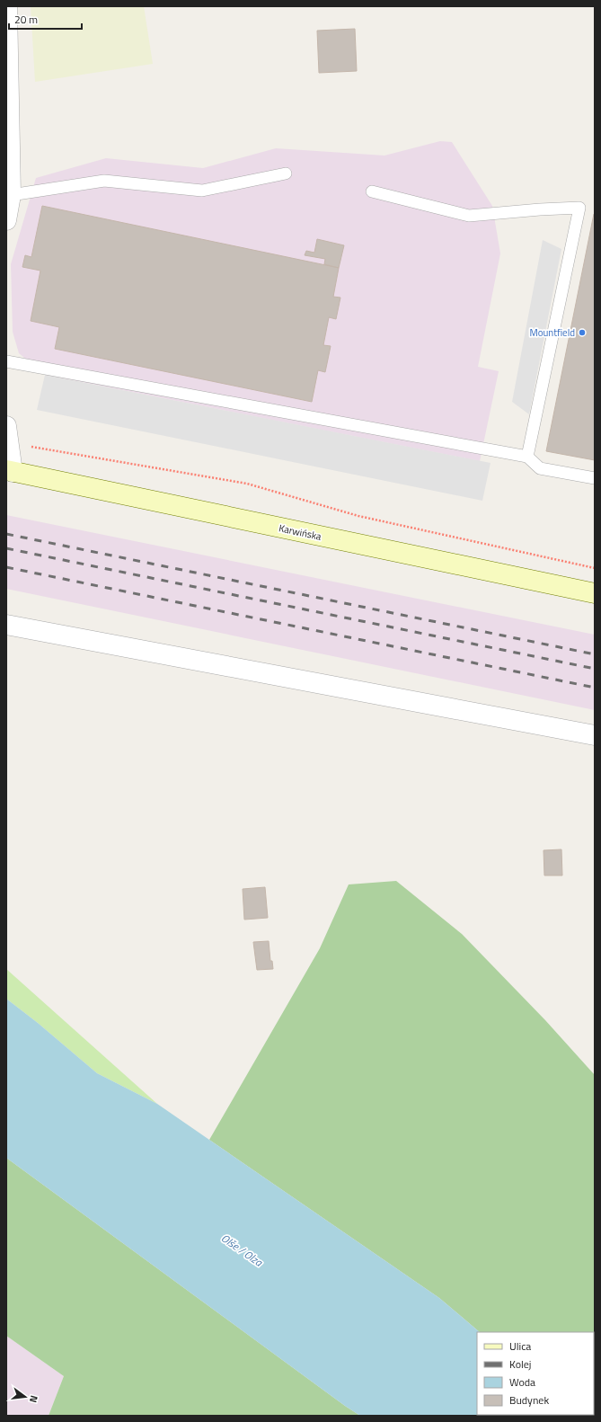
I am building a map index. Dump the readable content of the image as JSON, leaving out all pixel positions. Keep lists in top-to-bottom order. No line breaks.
{"streets":{"main road":["Karwińska"]},"water":["Olše / Olza"],"places":["Mountfield"],"legend":["Ulica","Kolej","Woda","Budynek"],"scale_bar":"20 m","north":"right"}
